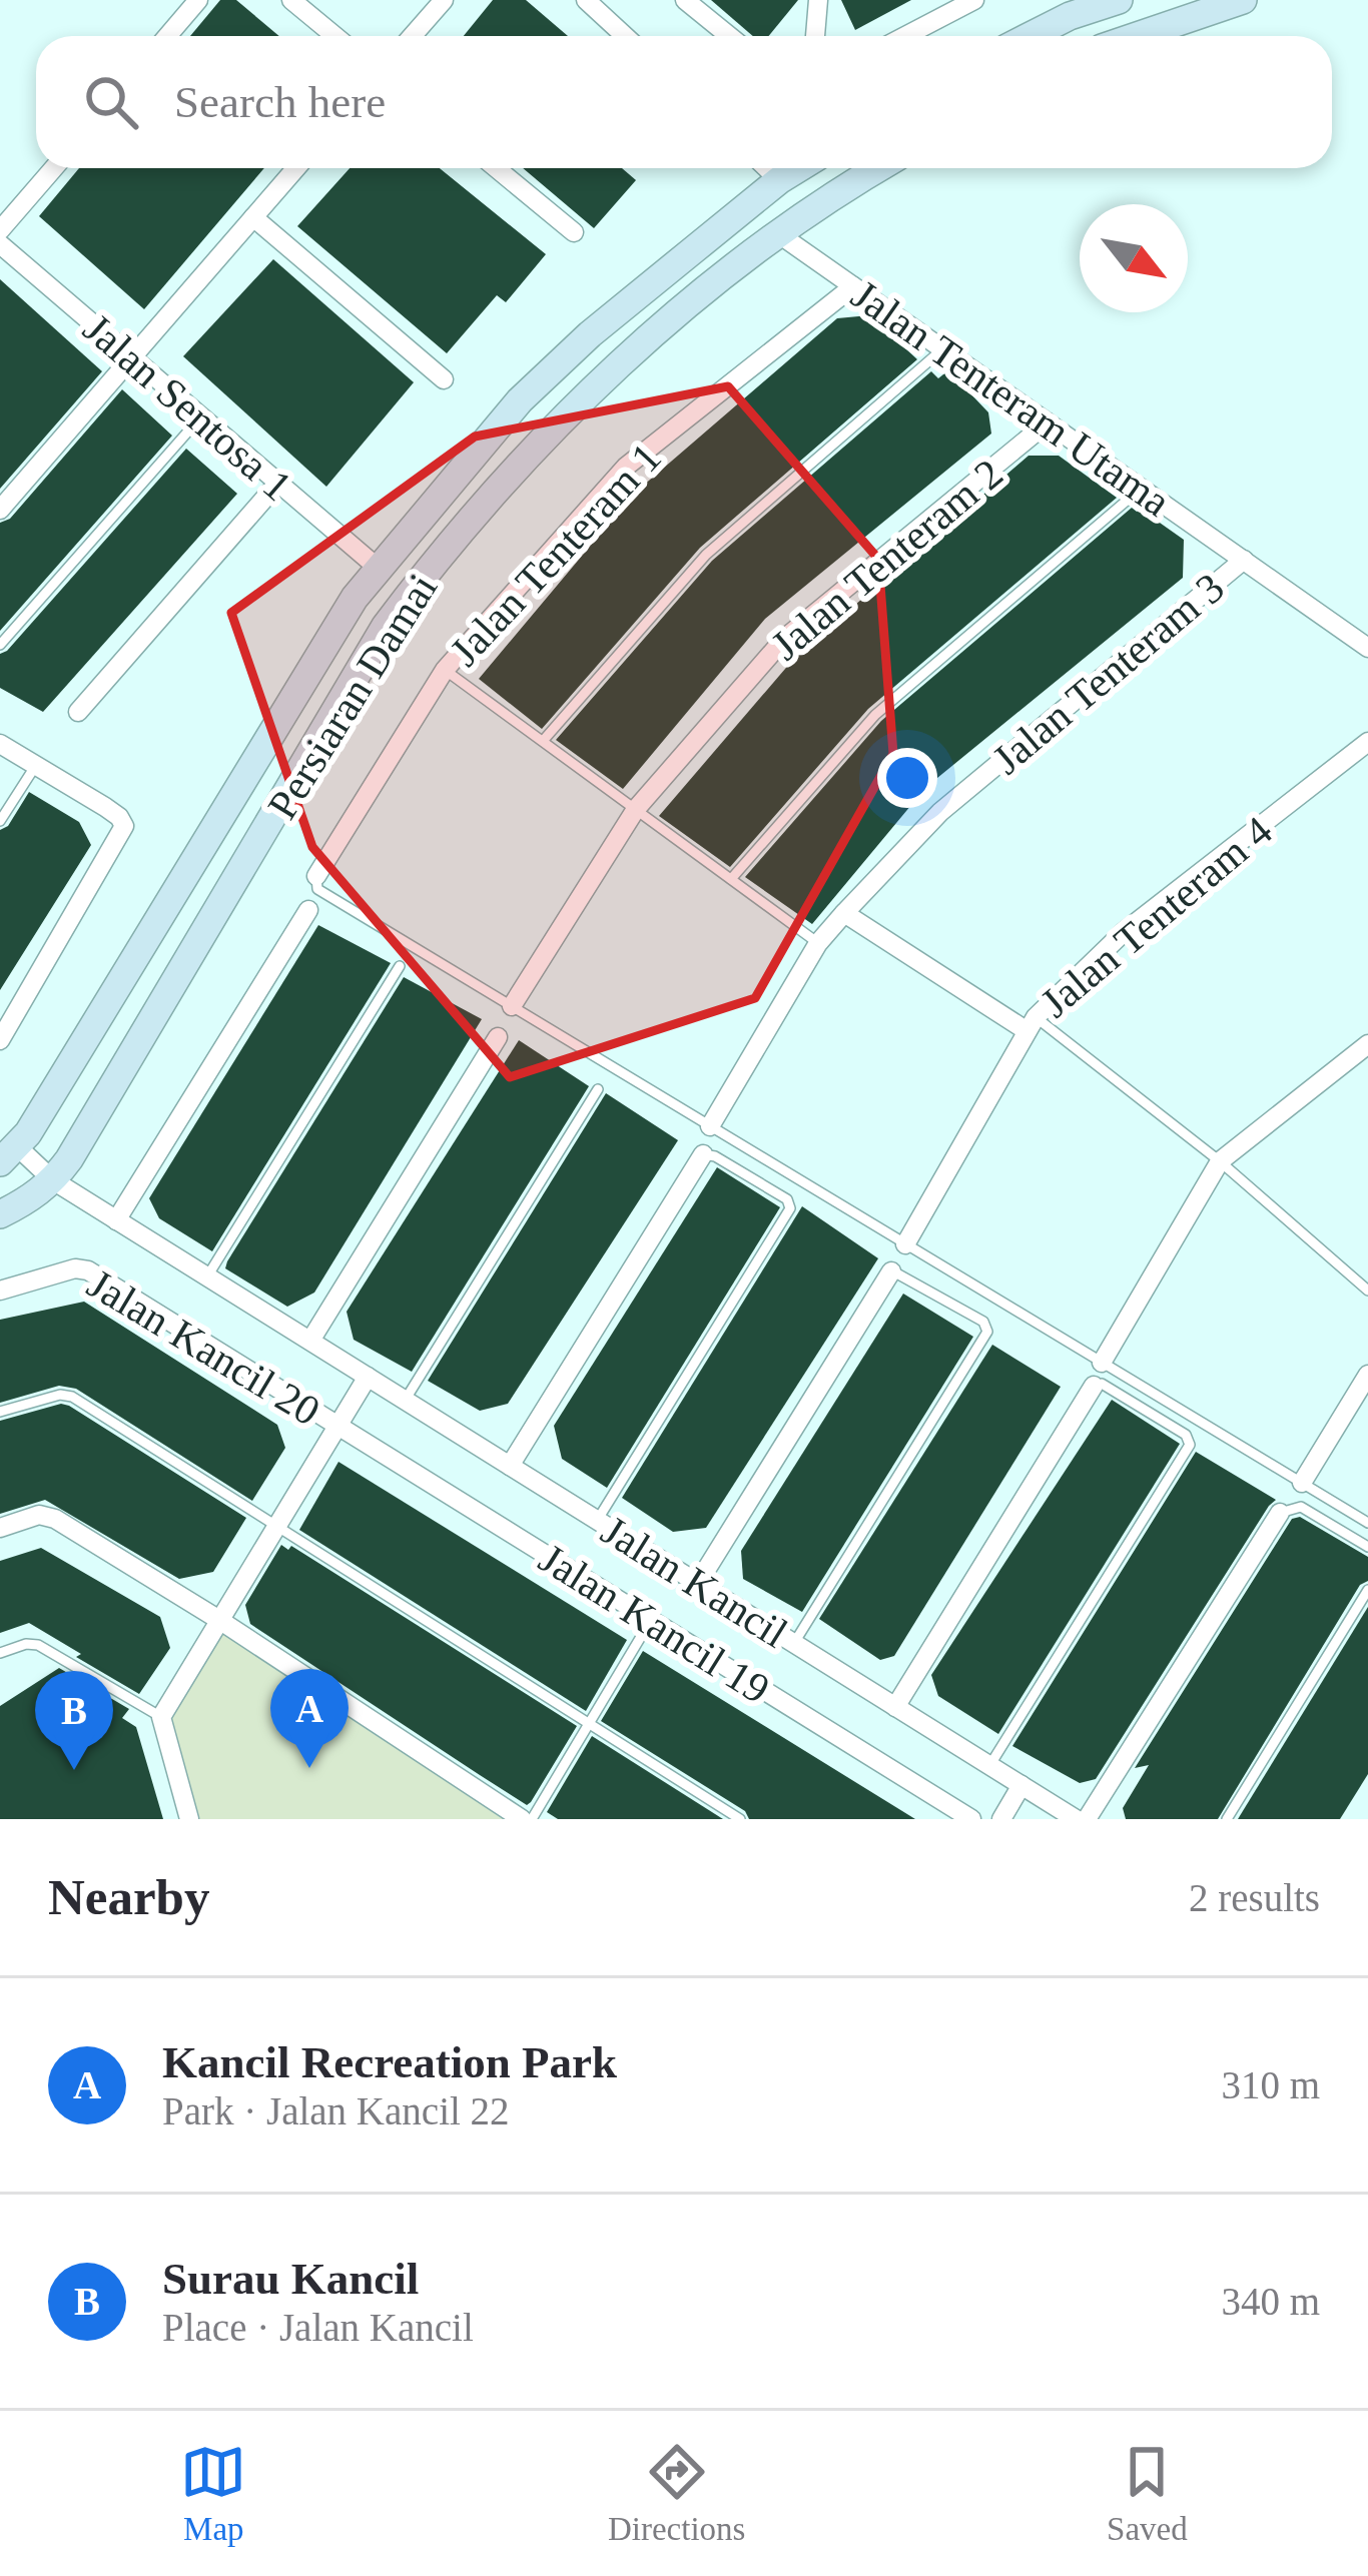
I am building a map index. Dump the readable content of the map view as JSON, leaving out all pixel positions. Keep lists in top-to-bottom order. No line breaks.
{"streets":{"main road":["Persiaran Damai"],"street":["Jalan Tenteram Utama","Jalan Sentosa 1","Jalan Tenteram 1","Jalan Tenteram 2","Jalan Tenteram 3","Jalan Tenteram 4","Jalan Kancil 20","Jalan Kancil","Jalan Kancil 19"]},"crossings":[["Jalan Tenteram Utama","Jalan Tenteram 1"],["Jalan Tenteram Utama","Jalan Tenteram 2"],["Jalan Tenteram Utama","Jalan Tenteram 3"],["Jalan Tenteram Utama","Persiaran Damai"],["Jalan Sentosa 1","Persiaran Damai"],["Persiaran Damai","Jalan Kancil"],["Jalan Kancil 20","Jalan Kancil 19"]],"north":"bottom right","page":{"search":"Search here","pins":["A","B"],"heading":["Nearby","2 results"],"list":[{"mark":"A","name":"Kancil Recreation Park","note":"Park · Jalan Kancil 22","value":"310 m"},{"mark":"B","name":"Surau Kancil","note":"Place · Jalan Kancil","value":"340 m"}],"nav":["Map","Directions","Saved"]}}
